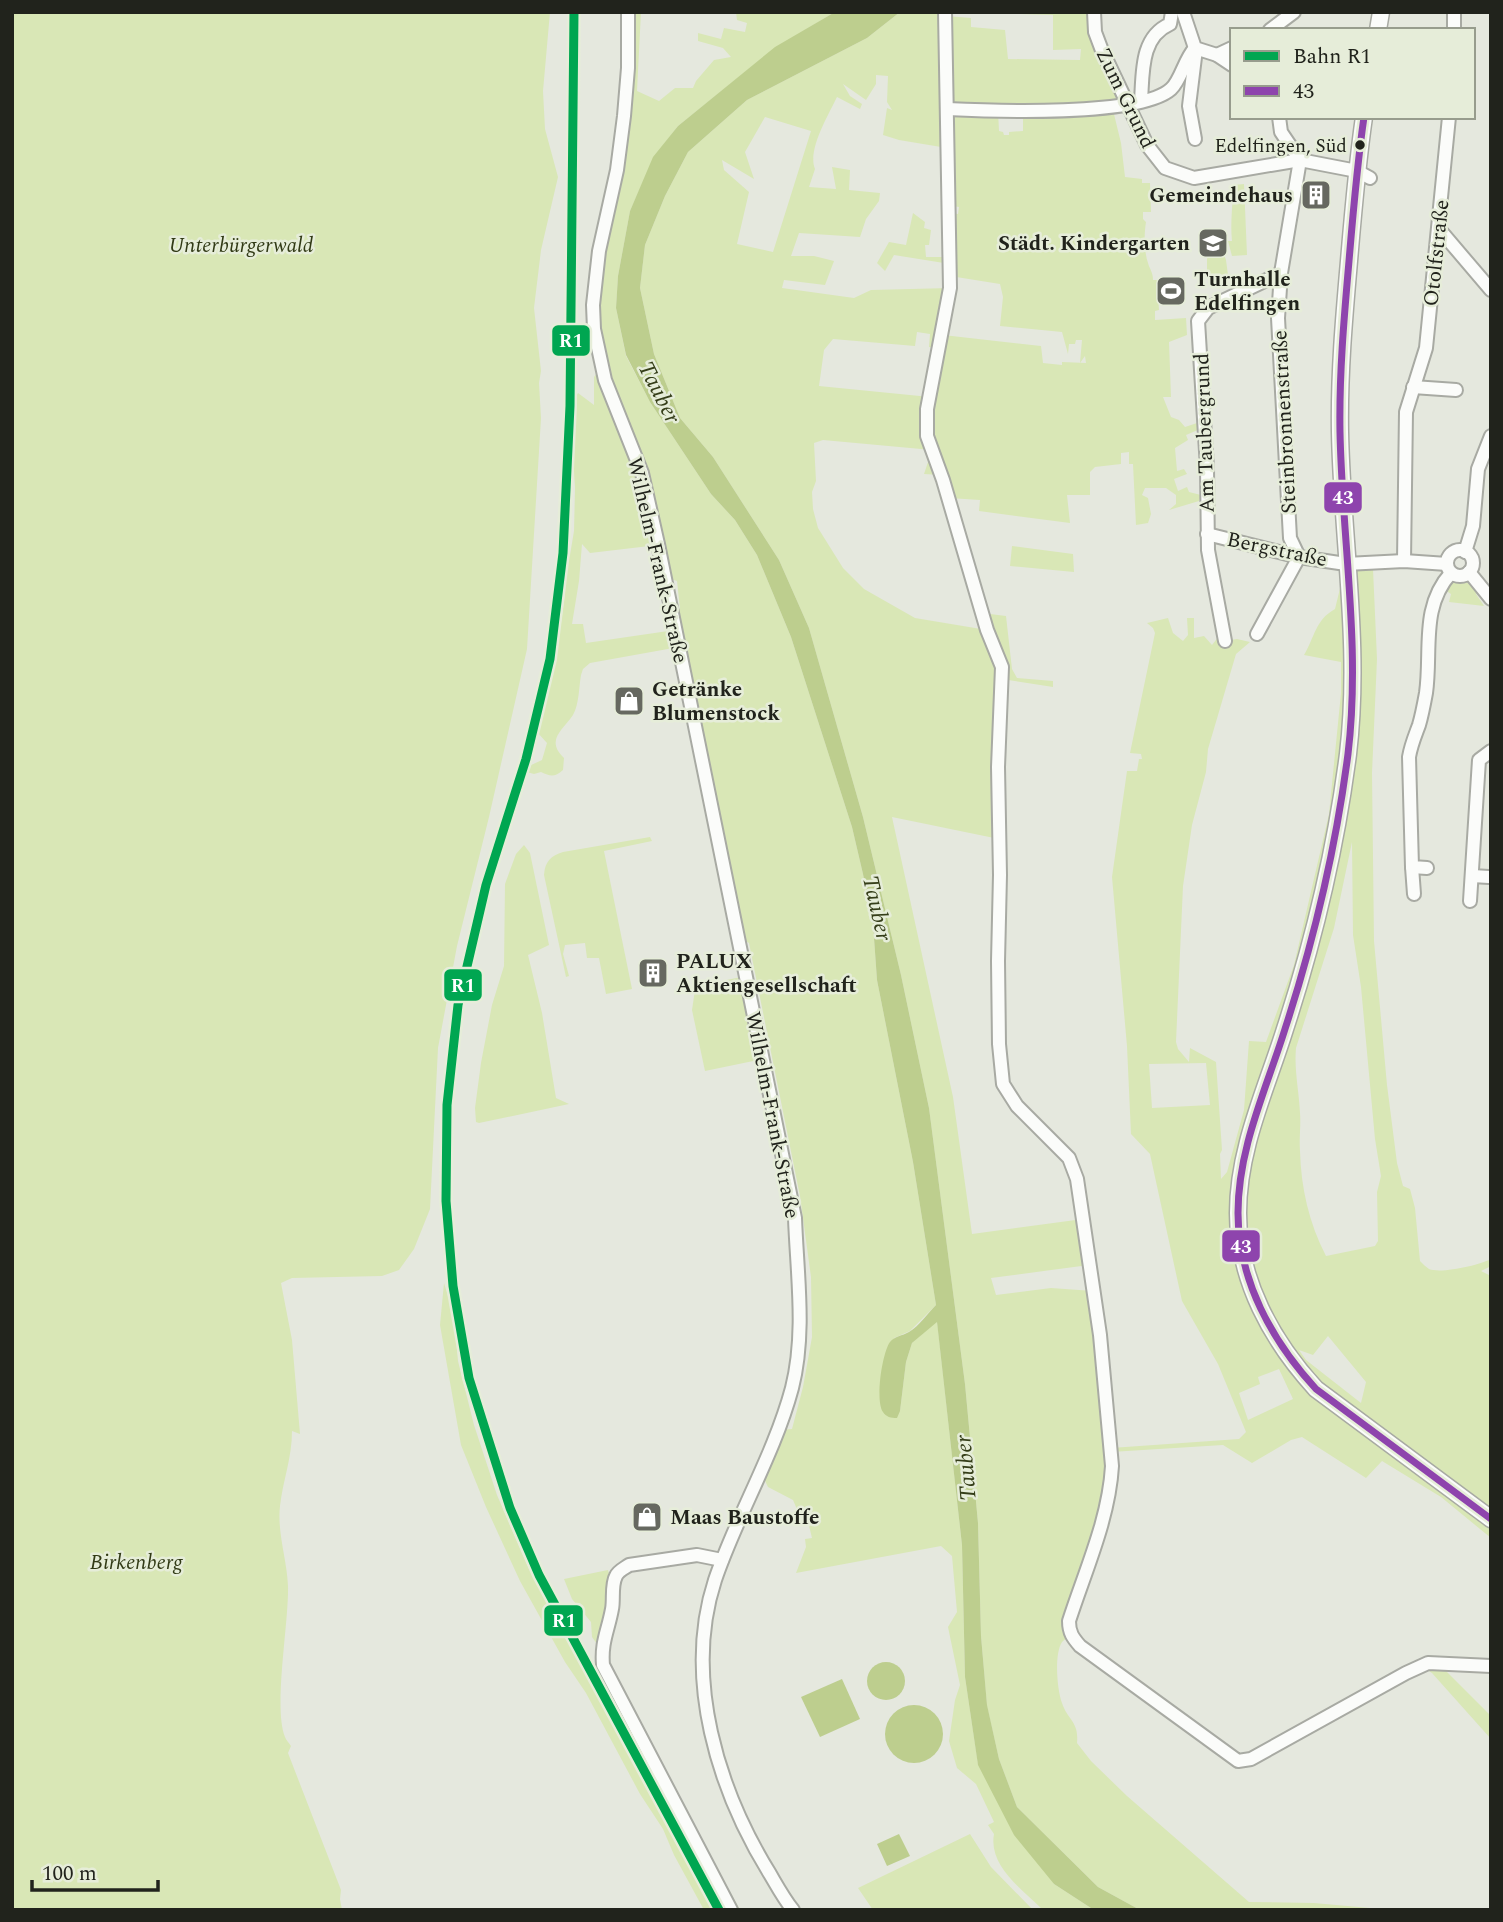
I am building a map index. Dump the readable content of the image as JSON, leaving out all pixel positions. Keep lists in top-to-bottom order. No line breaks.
{"streets":{"street":["Zum Grund","Otolfstraße","Steinbronnenstraße","Am Taubergrund","Bergstraße","Wilhelm-Frank-Straße"]},"crossings":[["Zum Grund","Steinbronnenstraße"],["Otolfstraße","Bergstraße"],["Steinbronnenstraße","Am Taubergrund"],["Steinbronnenstraße","Bergstraße"],["Am Taubergrund","Bergstraße"]],"water":["Tauber"],"parks":["Unterbürgerwald","Birkenberg"],"places":{"other":["Edelfingen, Süd"],"building":["Gemeindehaus","PALUX Aktiengesellschaft"],"school or university":["Städt. Kindergarten"],"sports":["Turnhalle Edelfingen"],"shop":["Getränke Blumenstock","Maas Baustoffe"]},"lines":["rail line R1","transit line 43"],"legend":["Bahn R1","43"],"scale_bar":"100 m"}
